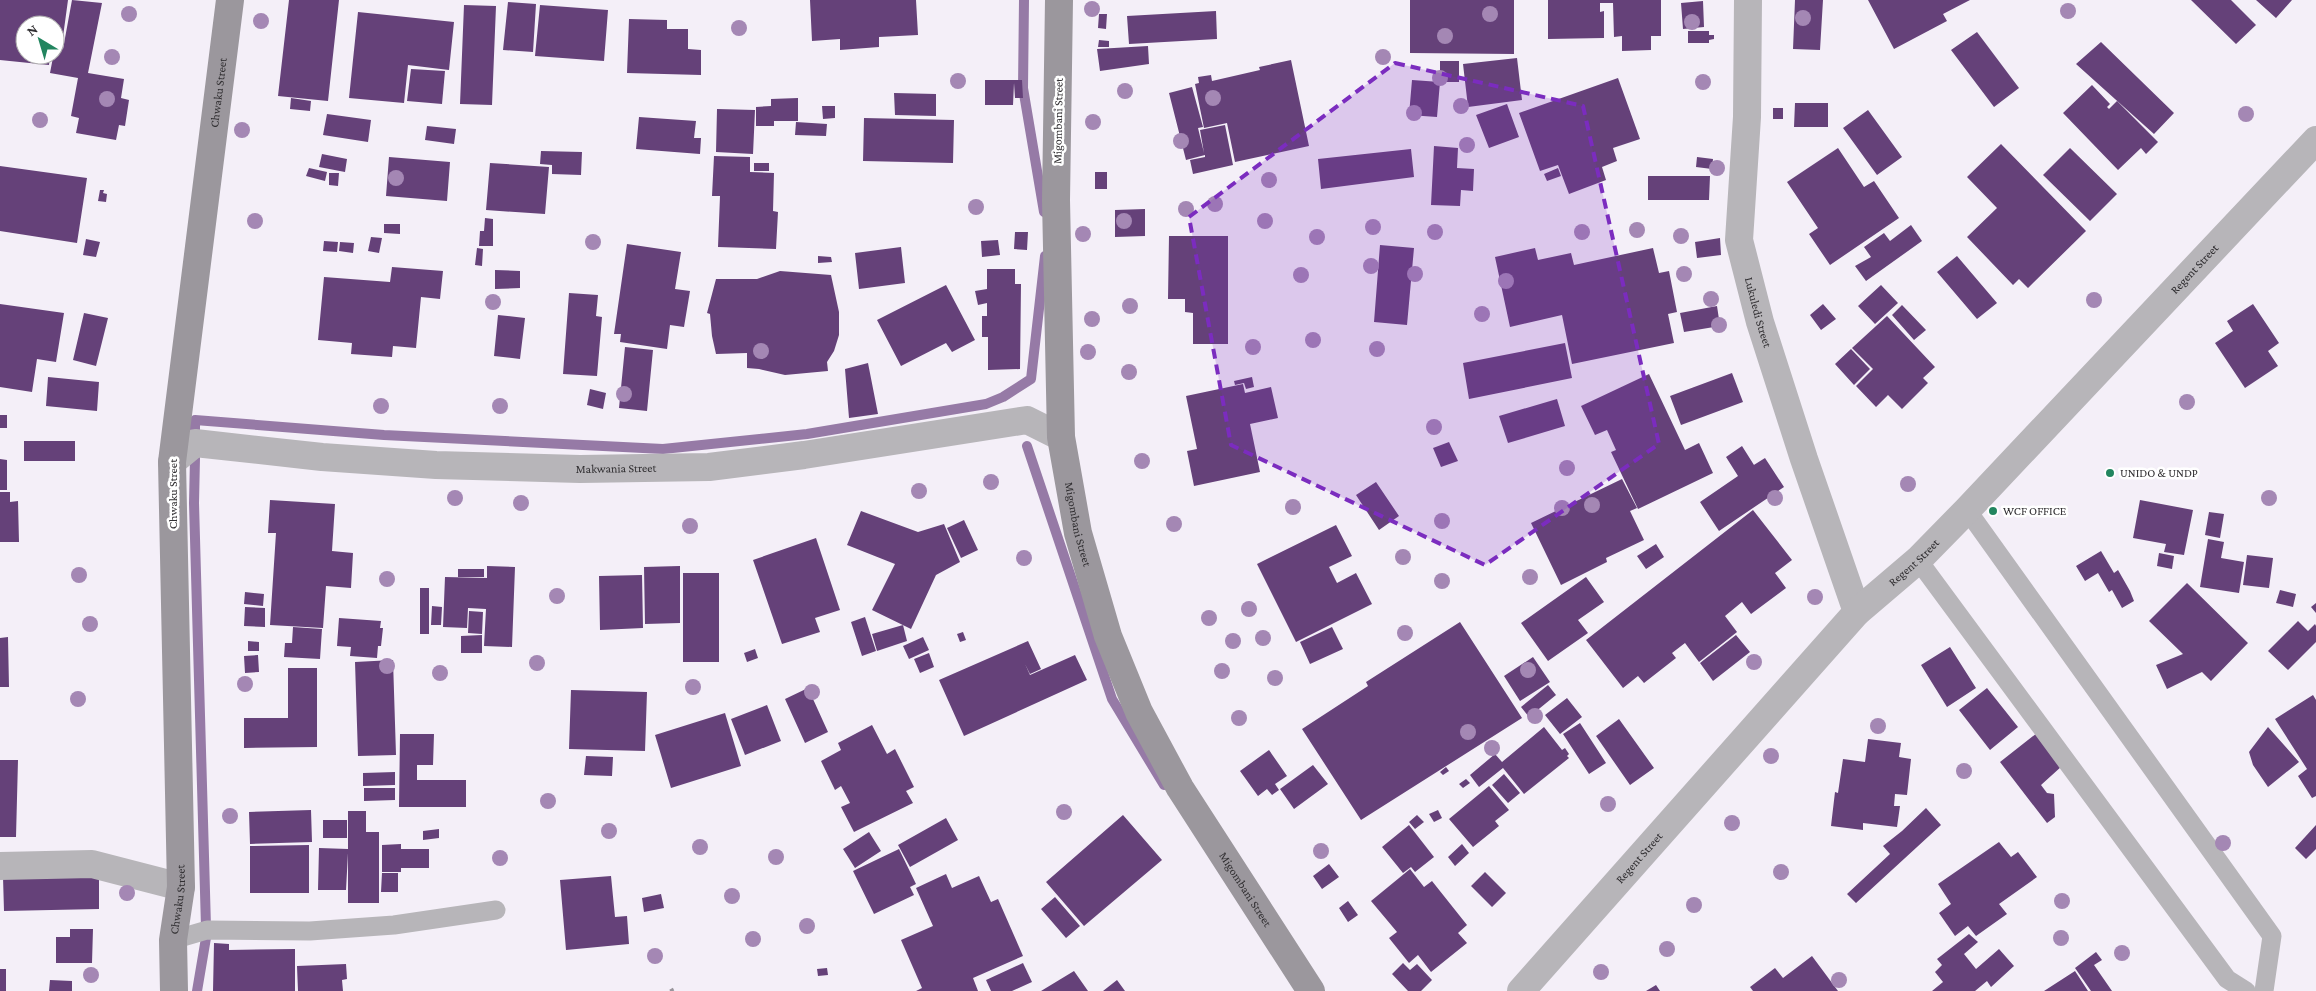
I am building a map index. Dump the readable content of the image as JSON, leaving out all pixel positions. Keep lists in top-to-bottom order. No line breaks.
{"streets":{"main road":["Chwaku Street","Migombani Street"],"street":["Regent Street","Lukuledi Street","Makwania Street"]},"crossings":[["Chwaku Street","Makwania Street"],["Migombani Street","Makwania Street"],["Regent Street","Lukuledi Street"]],"places":["UNIDO & UNDP","WCF OFFICE"],"north":"top left"}
